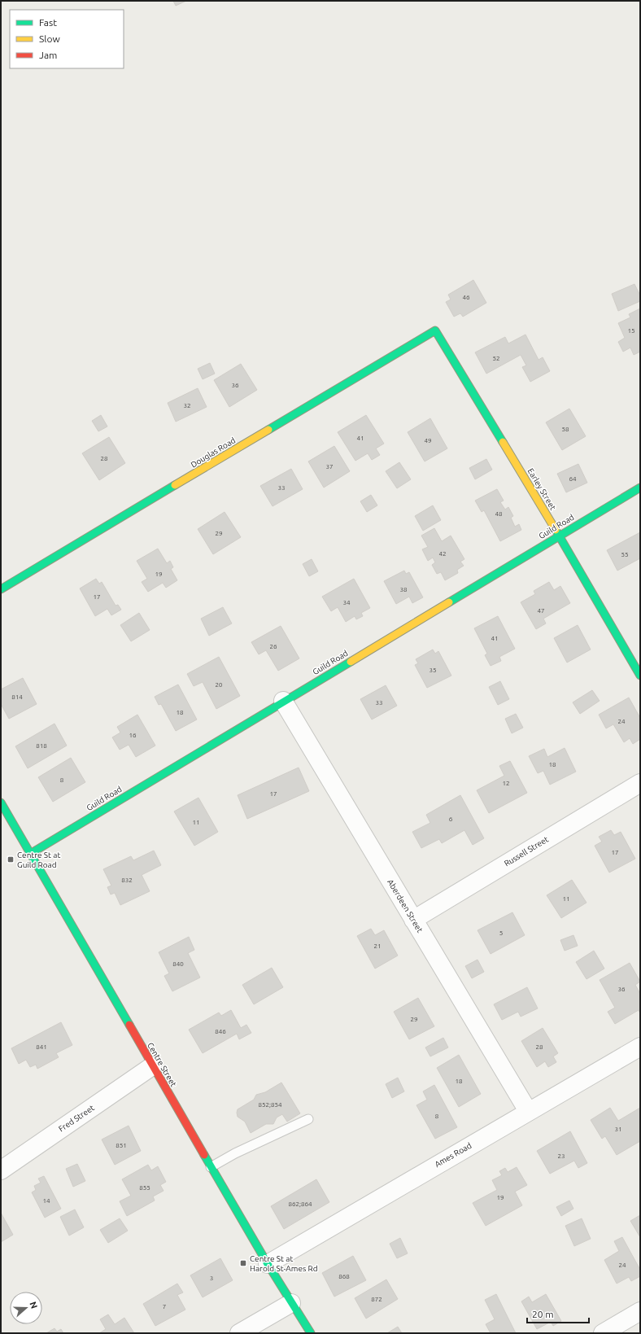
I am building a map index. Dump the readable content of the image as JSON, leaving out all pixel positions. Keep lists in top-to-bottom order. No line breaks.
{"streets":{"street":["Douglas Road","Earley Street","Guild Road","Russell Street","Aberdeen Street","Centre Street","Fred Street","Ames Road"]},"crossings":[["Douglas Road","Earley Street"],["Earley Street","Guild Road"],["Guild Road","Aberdeen Street"],["Guild Road","Centre Street"],["Russell Street","Aberdeen Street"],["Aberdeen Street","Ames Road"],["Centre Street","Fred Street"],["Centre Street","Ames Road"]],"places":{"transit":["Centre St at Guild Road","Centre St at Harold St-Ames Rd"]},"house_numbers":["46","15","52","36","32","58","41","49","28","37","64","33","48","29","42","55","19","38","17","34","47","41","26","35","20","814","33","18","24","16","818","18","8","12","17","6","11","17","832","11","5","21","840","36","29","846","841","28","18","852;854","8","31","851","23","855","19","14","862;864","24","868","3","872","7"],"legend":["Fast","Slow","Jam"],"scale_bar":"20 m","north":"right"}
